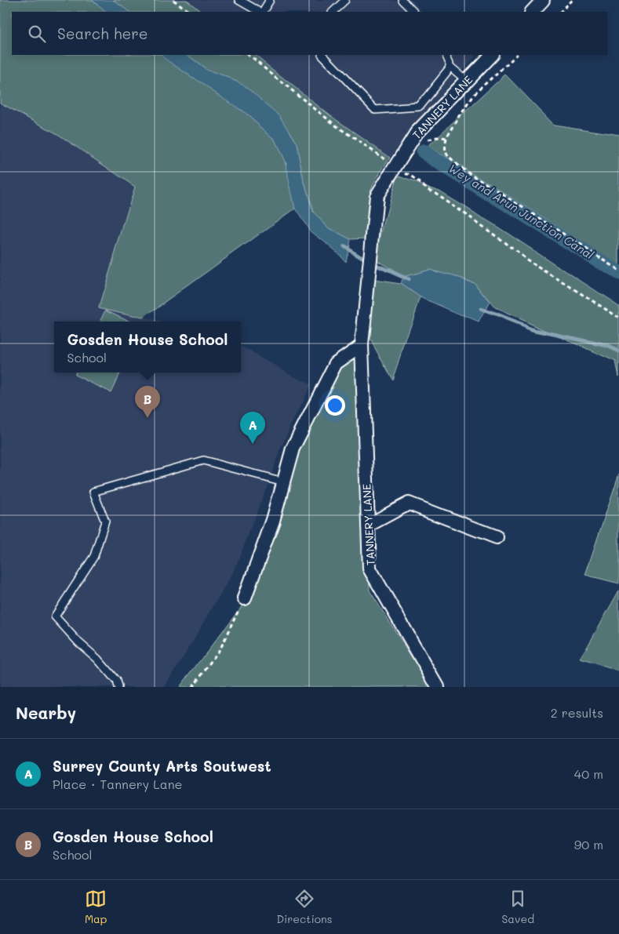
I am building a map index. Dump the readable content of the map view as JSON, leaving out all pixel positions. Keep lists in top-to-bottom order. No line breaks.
{"streets":{"street":["TANNERY LANE"]},"water":["Wey and Arun Junction Canal"],"page":{"search":"Search here","popup":["Gosden House School","School"],"pins":["B","A"],"heading":["Nearby","2 results"],"list":[{"mark":"A","name":"Surrey County Arts Soutwest","note":"Place · Tannery Lane","value":"40 m"},{"mark":"B","name":"Gosden House School","note":"School","value":"90 m"}],"nav":["Map","Directions","Saved"]}}
